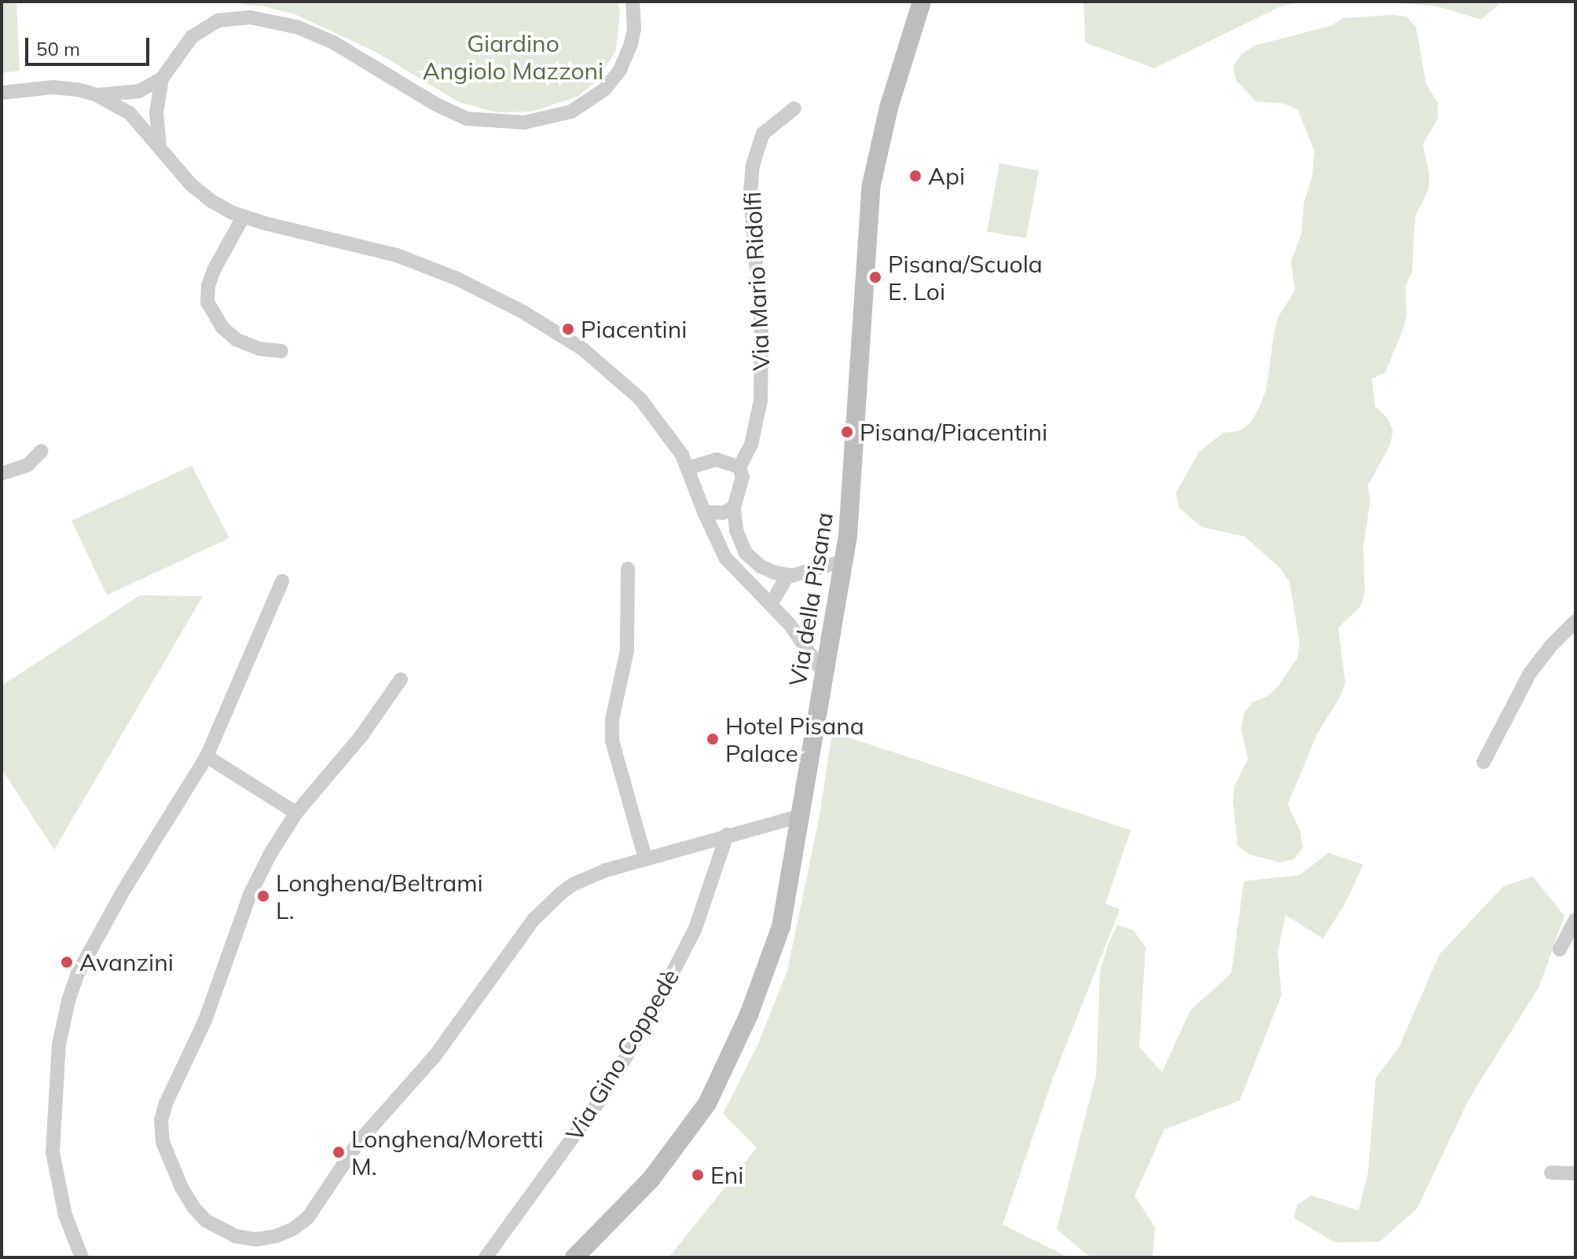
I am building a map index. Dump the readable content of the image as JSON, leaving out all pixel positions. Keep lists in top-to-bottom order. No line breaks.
{"streets":{"main road":["Via della Pisana"],"street":["Via Mario Ridolfi","Via Gino Coppedè"]},"parks":["Giardino Angiolo Mazzoni"],"places":["Api","Pisana/Scuola E. Loi","Piacentini","Pisana/Piacentini","Hotel Pisana Palace","Longhena/Beltrami L.","Avanzini","Longhena/Moretti M.","Eni"],"scale_bar":"50 m"}
